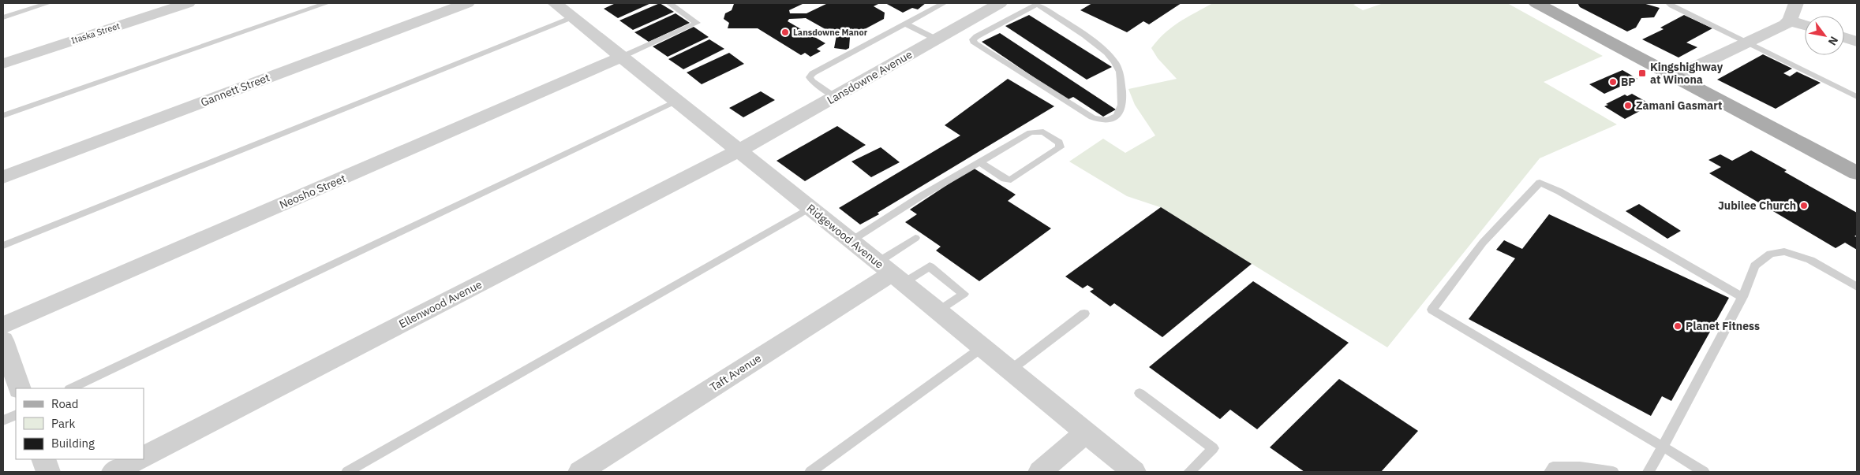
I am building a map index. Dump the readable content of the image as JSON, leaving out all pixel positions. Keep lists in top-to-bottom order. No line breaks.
{"streets":{"street":["Itaska Street","Lansdowne Avenue","Gannett Street","Neosho Street","Ridgewood Avenue","Ellenwood Avenue","Taft Avenue"]},"crossings":[["Lansdowne Avenue","Ridgewood Avenue"],["Lansdowne Avenue","Ellenwood Avenue"],["Neosho Street","Ridgewood Avenue"],["Ridgewood Avenue","Ellenwood Avenue"],["Ridgewood Avenue","Taft Avenue"]],"places":{"other":["Lansdowne Manor","BP","Zamani Gasmart","Jubilee Church","Planet Fitness"],"transit":["Kingshighway at Winona"]},"legend":["Road","Park","Building"],"north":"bottom right"}
